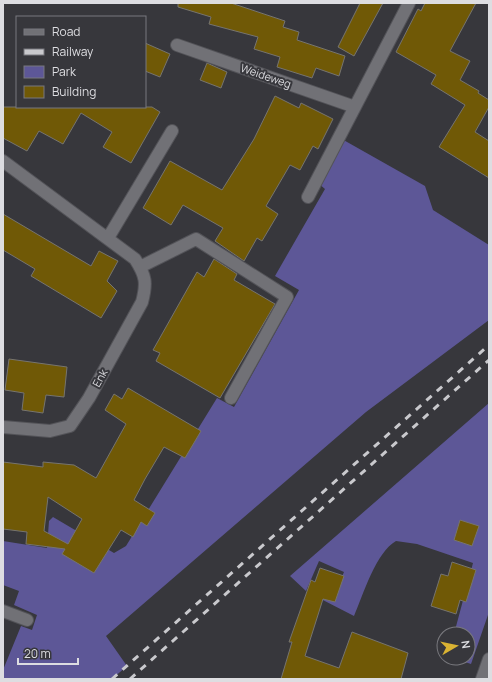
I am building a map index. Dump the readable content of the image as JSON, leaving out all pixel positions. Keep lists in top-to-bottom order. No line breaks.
{"streets":{"street":["Weideweg","Enk"]},"legend":["Road","Railway","Park","Building"],"scale_bar":"20 m","north":"right"}
